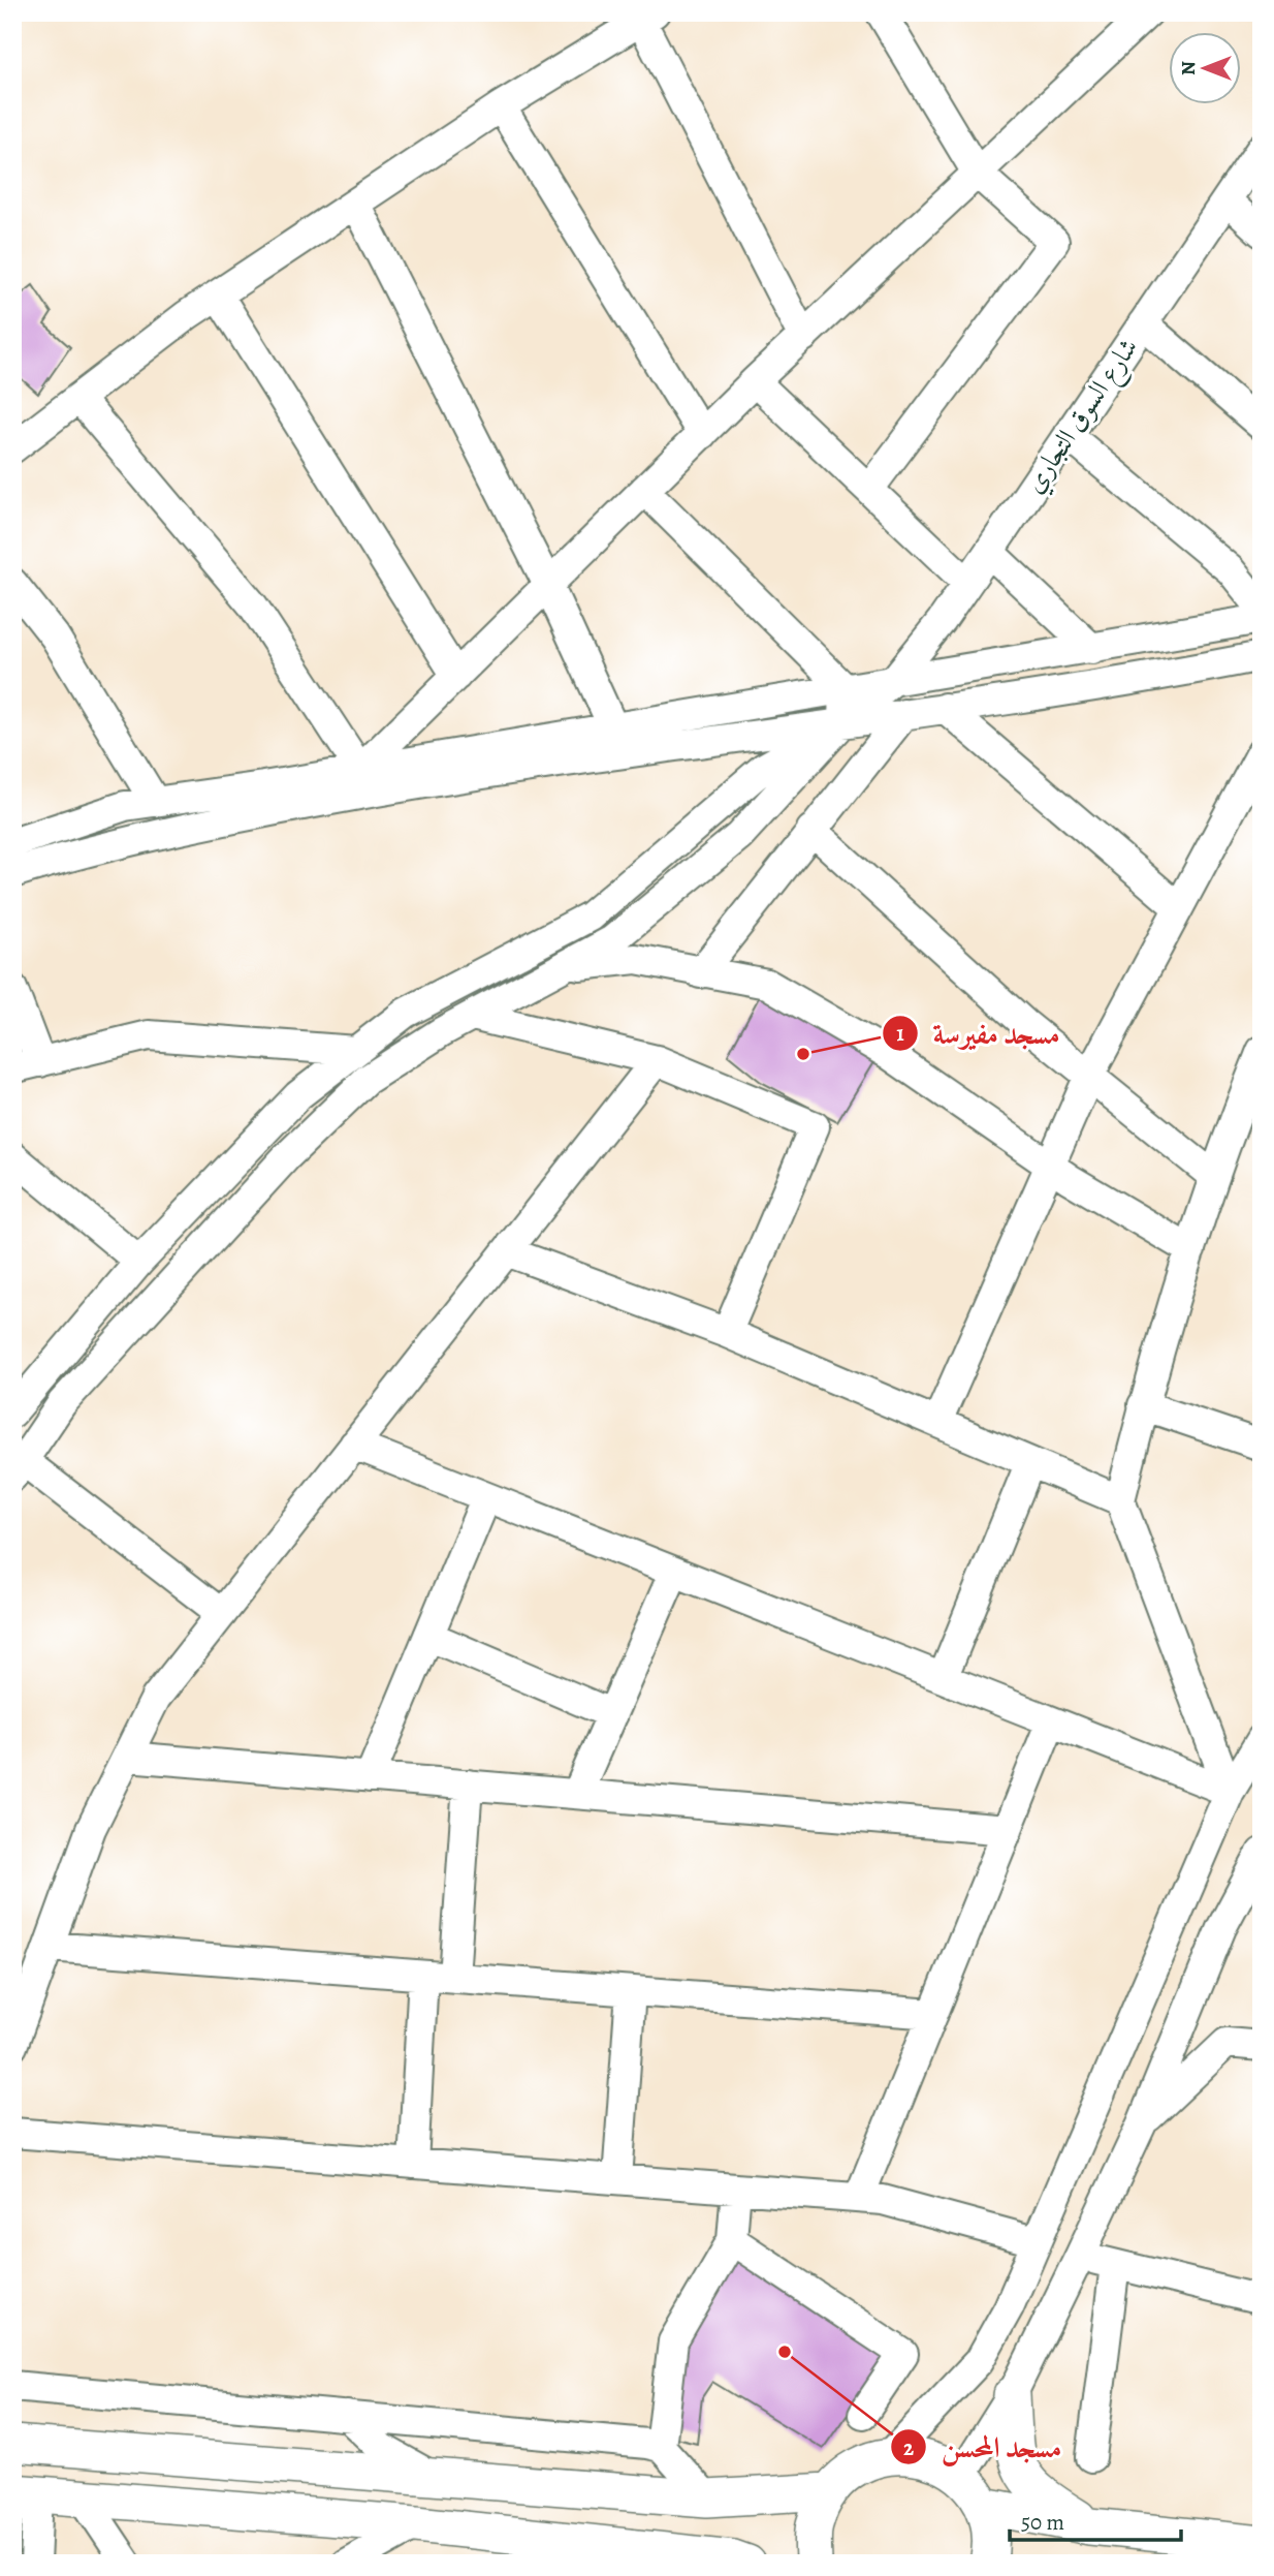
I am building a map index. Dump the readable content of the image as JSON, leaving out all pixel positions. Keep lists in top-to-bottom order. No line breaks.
{"streets":{"street":["شارع السوق التجاري"]},"places":["مسجد مفيرسة","مسجد المحسن"],"scale_bar":"50 m","north":"left"}
